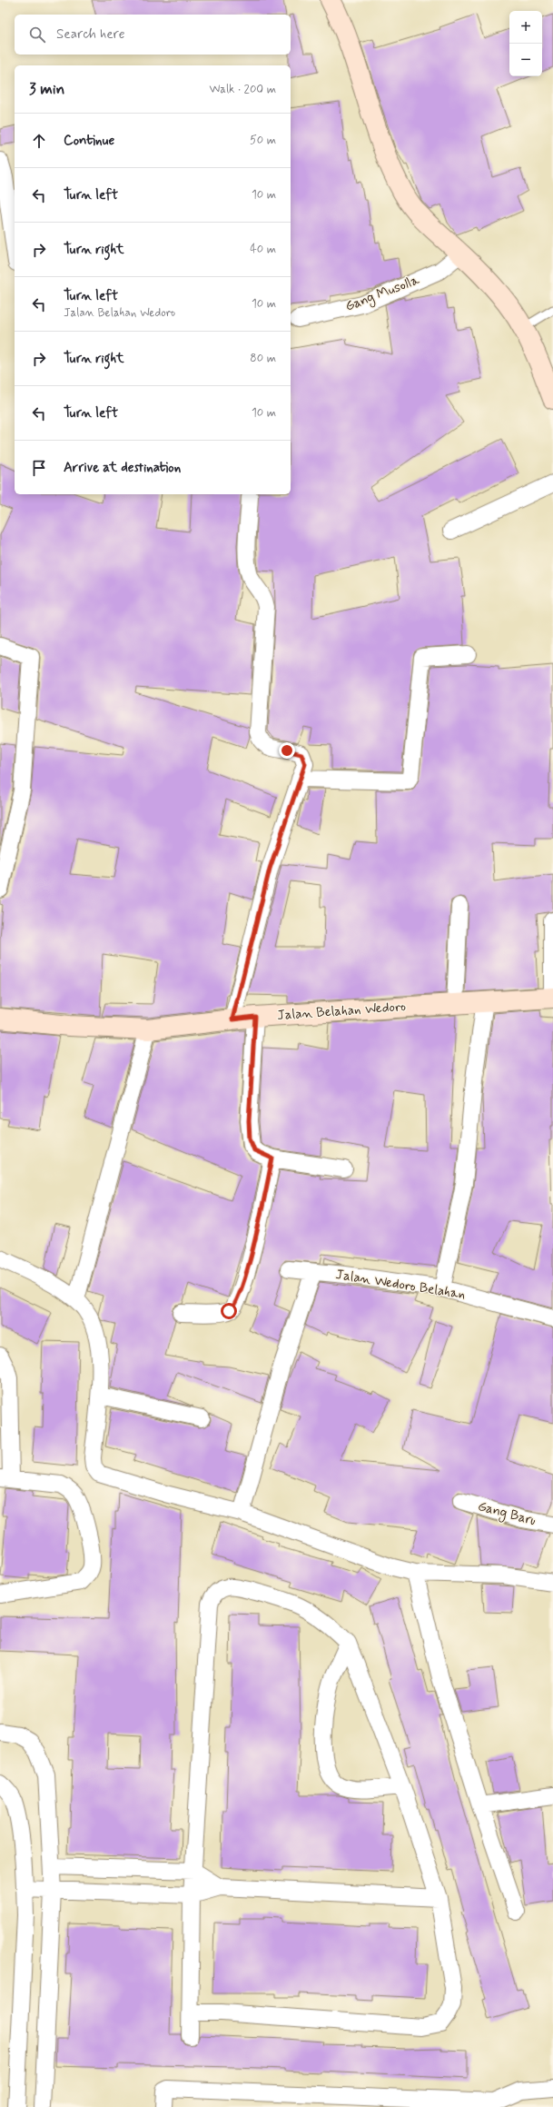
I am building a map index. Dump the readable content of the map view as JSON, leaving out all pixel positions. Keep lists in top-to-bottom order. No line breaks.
{"streets":{"street":["Gang Musolla","Jalan Belahan Wedoro","Jalan Wedoro Belahan","Gang Baru"]},"page":{"map_buttons":["+","−"],"search":"Search here","heading":["3 min","Walk · 200 m"],"list":[["Continue","50 m"],["Turn left","10 m"],["Turn right","40 m"],["Turn left","Jalan Belahan Wedoro","10 m"],["Turn right","80 m"],["Turn left","10 m"],"Arrive at destination"]}}
